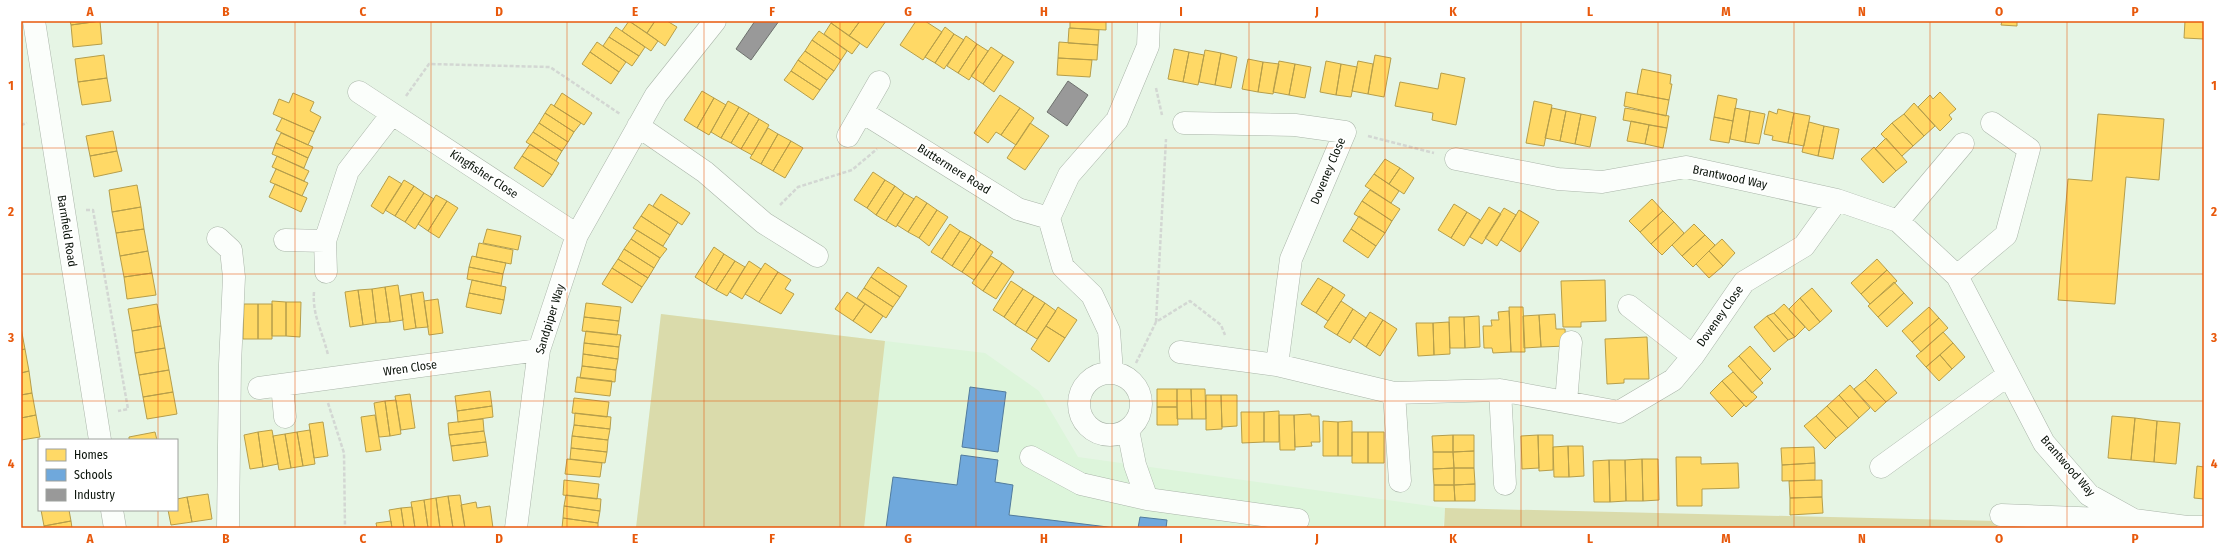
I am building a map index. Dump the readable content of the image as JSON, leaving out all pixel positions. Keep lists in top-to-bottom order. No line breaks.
{"streets":{"street":["Buttermere Road","Doveney Close","Kingfisher Close","Brantwood Way","Barnfield Road","Sandpiper Way","Wren Close"]},"crossings":[["Doveney Close","Brantwood Way"],["Kingfisher Close","Sandpiper Way"],["Sandpiper Way","Wren Close"]],"legend":["Homes","Schools","Industry"],"grid":{"columns":["A","B","C","D","E","F","G","H","I","J","K","L","M","N","O","P"],"rows":["1","2","3","4"]}}
